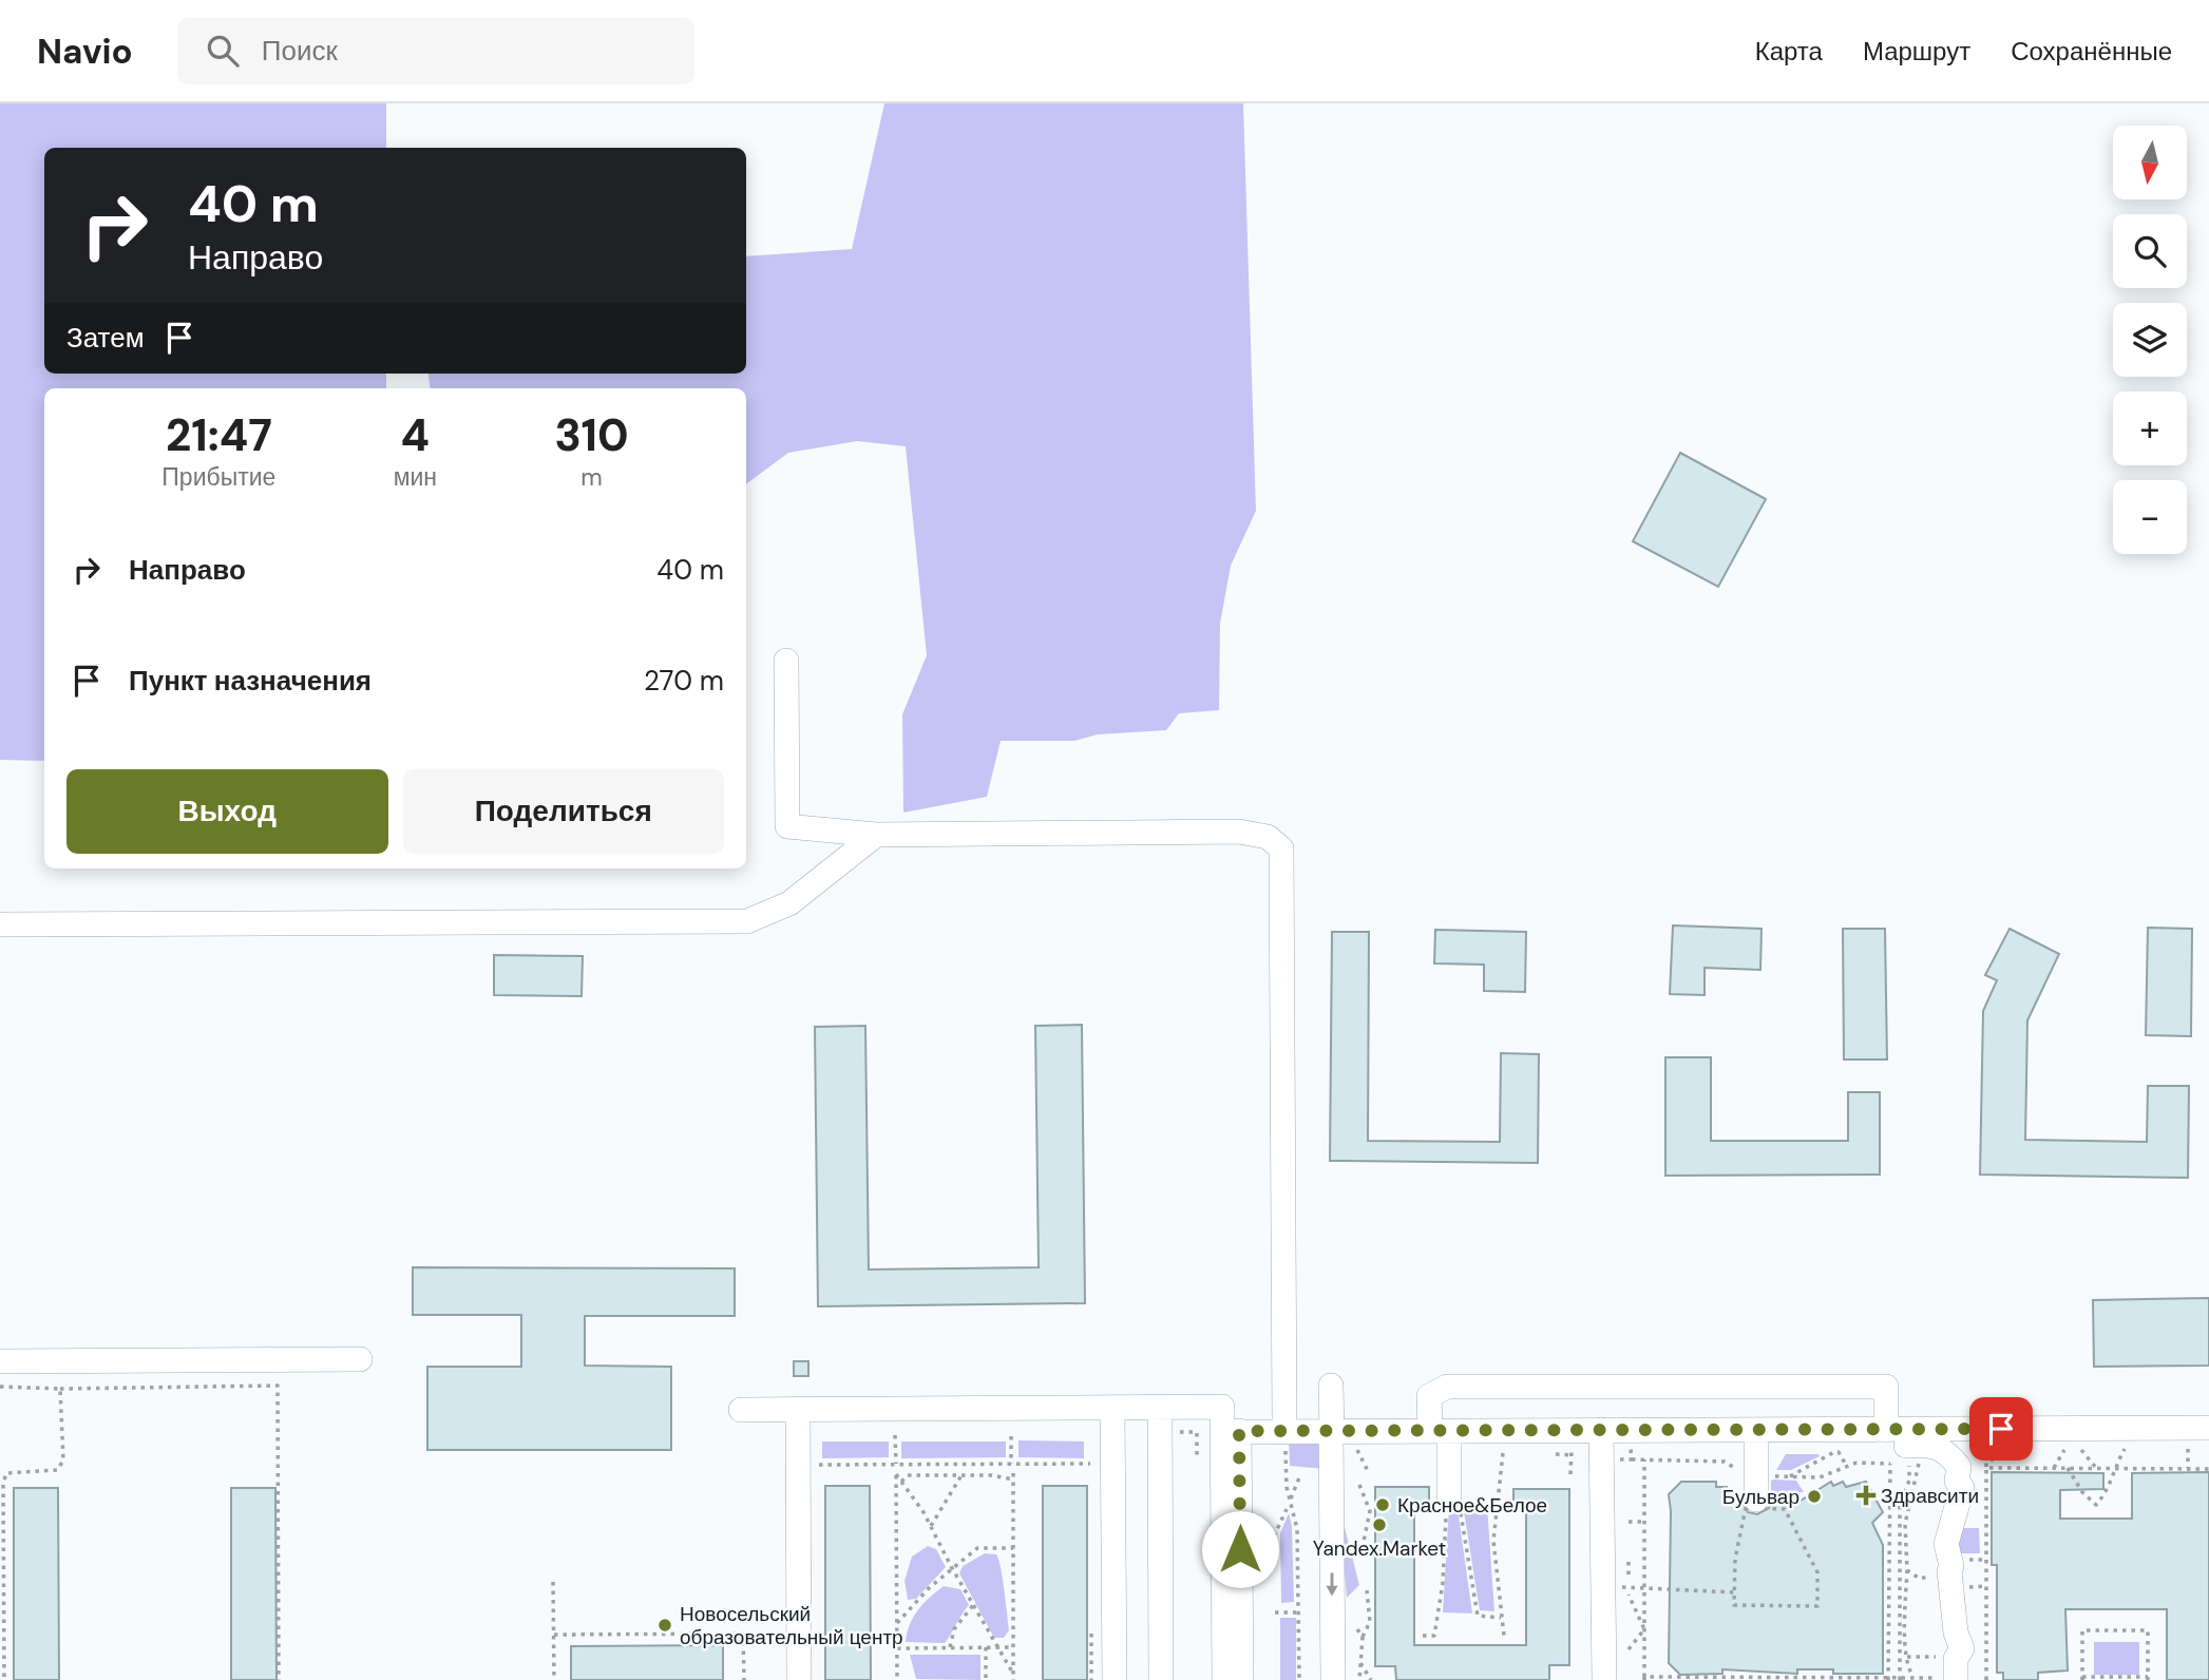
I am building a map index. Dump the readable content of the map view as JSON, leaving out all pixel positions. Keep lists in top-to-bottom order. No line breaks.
{"places":{"health":["Здравсити"],"other":["Бульвар","Красное&Белое","Yandex.Market","Новосельский образовательный центр"]},"north":"bottom","page":{"header":"Navio","search":"Поиск","nav":["Карта","Маршрут","Сохранённые"],"map_buttons":["+","−"],"turn":["40 m","Направо"],"then":"Затем","eta":["21:47","Прибытие","4","мин","310","m"],"list":[{"name":"Направо","value":"40 m"},{"name":"Пункт назначения","value":"270 m"}],"buttons":["Выход","Поделиться"]}}
